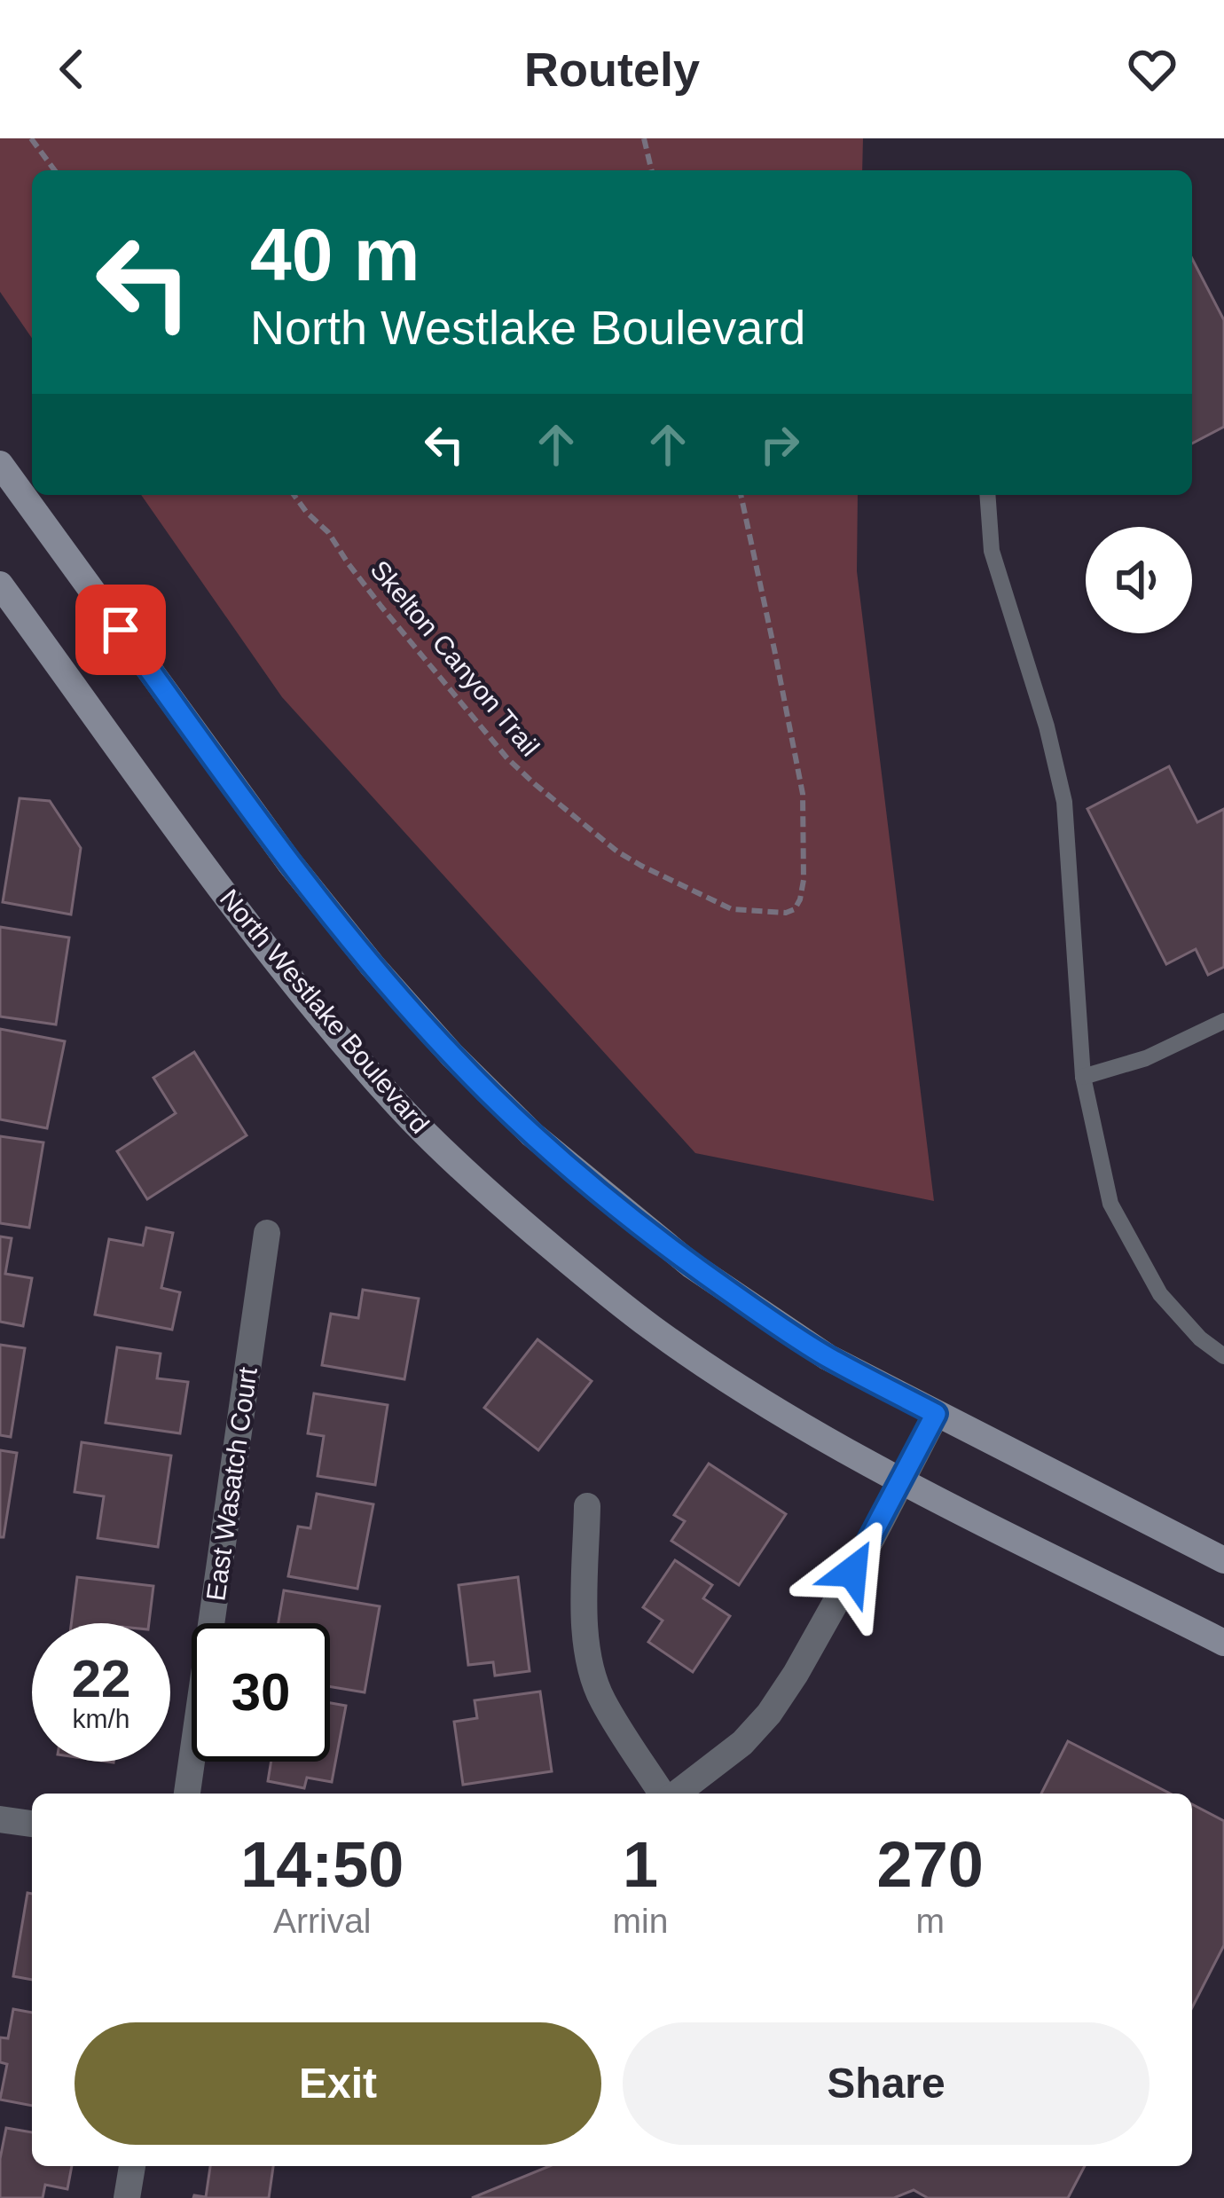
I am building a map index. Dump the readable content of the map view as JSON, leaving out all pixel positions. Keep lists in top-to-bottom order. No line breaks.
{"streets":{"main road":["North Westlake Boulevard"],"street":["East Wasatch Court"],"path":["Skelton Canyon Trail"]},"page":{"header":"Routely","turn":["40 m","North Westlake Boulevard"],"speed":"22 km/h","limit":"30","eta":["14:50","Arrival","1","min","270","m"],"buttons":["Exit","Share"]}}
